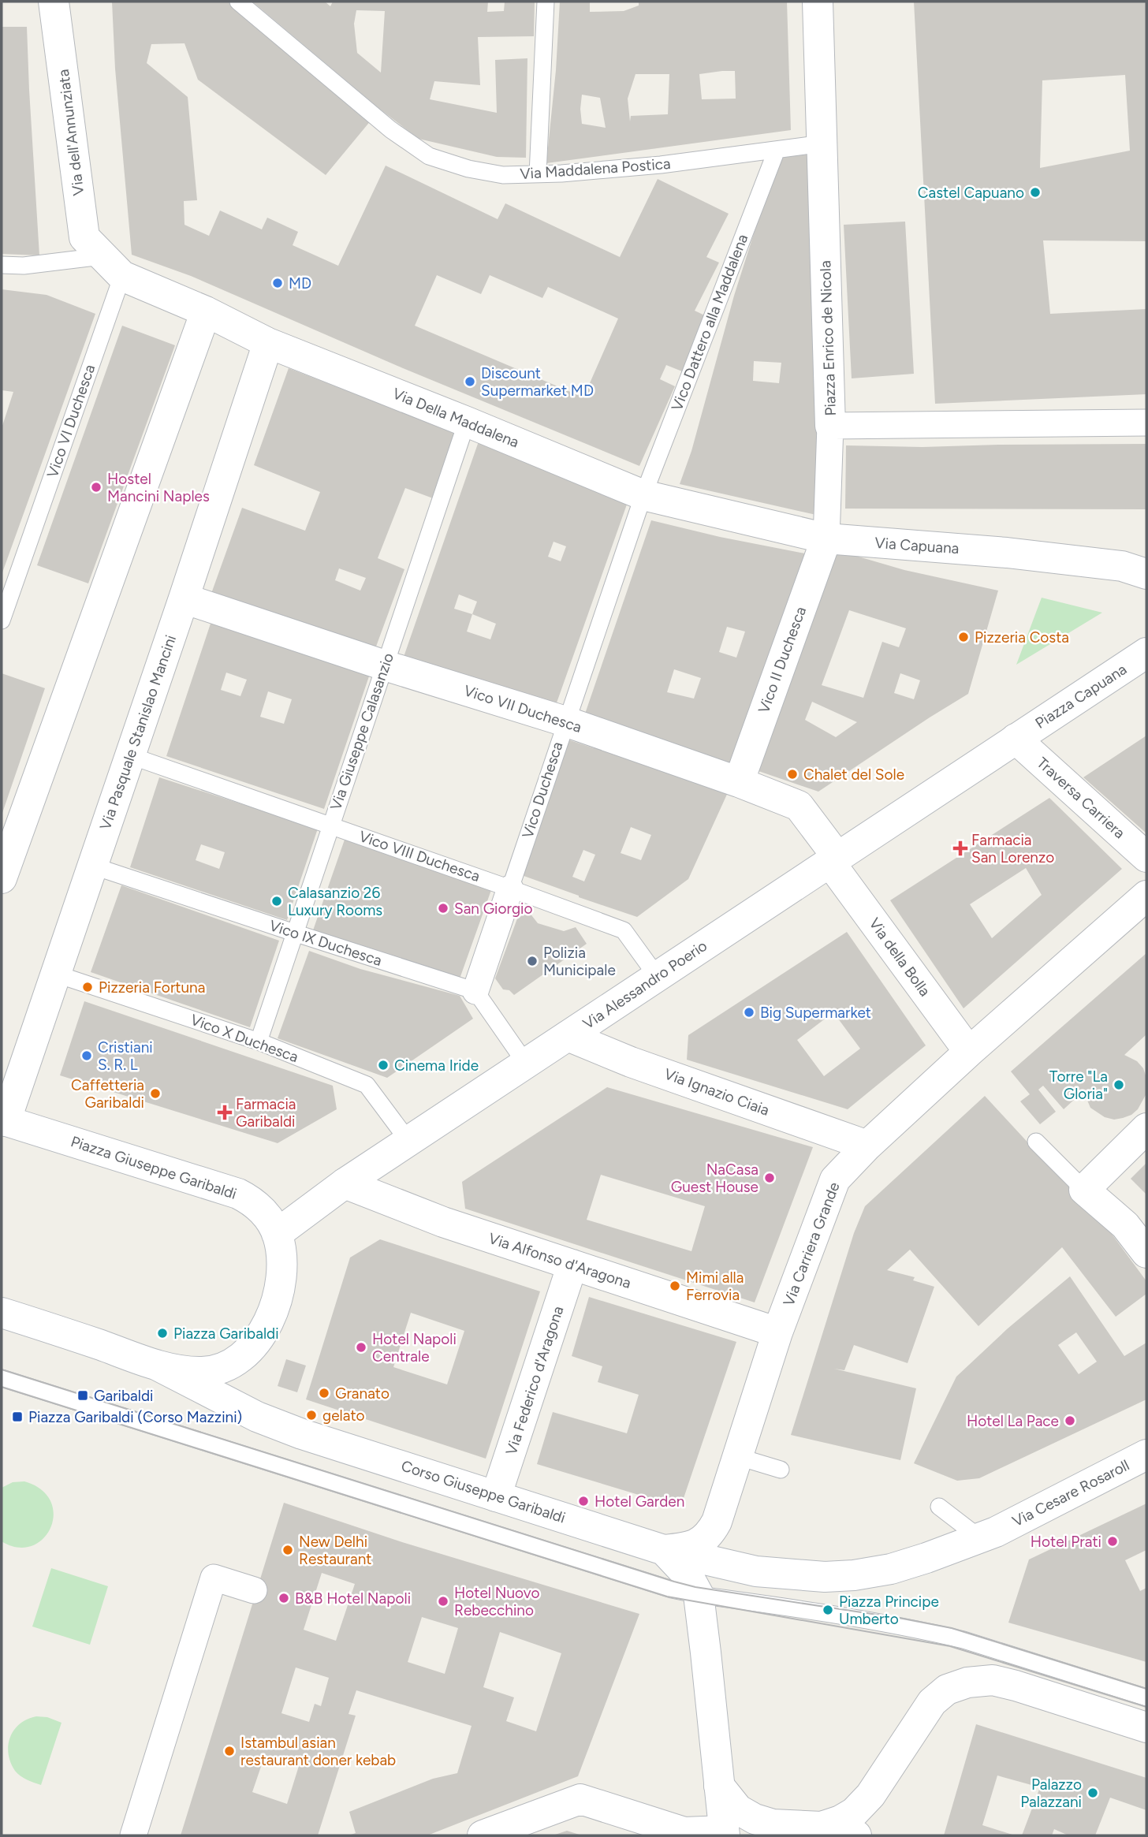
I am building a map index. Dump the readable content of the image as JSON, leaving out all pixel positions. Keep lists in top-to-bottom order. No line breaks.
{"streets":{"street":["Via dell'Annunziata","Piazza Enrico de Nicola","Via Della Maddalena","Via Capuana","Vico II Duchesca","Piazza Capuana","Vico VII Duchesca","Via Pasquale Stanislao Mancini","Vico Duchesca","Traversa Carriera","Via della Bolla","Via Alessandro Poerio","Via Ignazio Ciaia","Piazza Giuseppe Garibaldi","Via Carriera Grande","Via Alfonso d'Aragona","Via Federico d'Aragona","Corso Giuseppe Garibaldi","Via Cesare Rosaroll"],"lane":["Via Maddalena Postica","Vico Dattero alla Maddalena","Vico VI Duchesca","Via Giuseppe Calasanzio","Vico VIII Duchesca","Vico IX Duchesca","Vico X Duchesca"]},"crossings":[["Via dell'Annunziata","Via Della Maddalena"],["Via dell'Annunziata","Vico VI Duchesca"],["Via Maddalena Postica","Vico Dattero alla Maddalena"],["Via Maddalena Postica","Piazza Enrico de Nicola"],["Vico Dattero alla Maddalena","Via Della Maddalena"],["Vico Dattero alla Maddalena","Vico Duchesca"],["Via Della Maddalena","Vico VI Duchesca"],["Via Della Maddalena","Via Capuana"],["Via Della Maddalena","Vico II Duchesca"],["Via Della Maddalena","Via Giuseppe Calasanzio"],["Via Della Maddalena","Via Pasquale Stanislao Mancini"],["Via Della Maddalena","Vico Duchesca"],["Via Capuana","Vico II Duchesca"],["Vico II Duchesca","Vico VII Duchesca"],["Piazza Capuana","Traversa Carriera"],["Piazza Capuana","Via Alessandro Poerio"],["Vico VII Duchesca","Via Giuseppe Calasanzio"],["Vico VII Duchesca","Via Pasquale Stanislao Mancini"],["Vico VII Duchesca","Vico Duchesca"],["Vico VII Duchesca","Via della Bolla"],["Vico VII Duchesca","Via Alessandro Poerio"],["Via Giuseppe Calasanzio","Vico VIII Duchesca"],["Via Giuseppe Calasanzio","Vico IX Duchesca"],["Via Giuseppe Calasanzio","Vico X Duchesca"],["Via Pasquale Stanislao Mancini","Vico VIII Duchesca"],["Via Pasquale Stanislao Mancini","Vico IX Duchesca"],["Via Pasquale Stanislao Mancini","Vico X Duchesca"],["Via Pasquale Stanislao Mancini","Piazza Giuseppe Garibaldi"],["Vico Duchesca","Vico VIII Duchesca"],["Vico Duchesca","Vico IX Duchesca"],["Traversa Carriera","Via Alessandro Poerio"],["Vico VIII Duchesca","Via Alessandro Poerio"],["Via della Bolla","Via Alessandro Poerio"],["Via della Bolla","Via Carriera Grande"],["Via Alessandro Poerio","Vico X Duchesca"],["Via Alessandro Poerio","Via Ignazio Ciaia"],["Via Alessandro Poerio","Piazza Giuseppe Garibaldi"],["Via Alessandro Poerio","Via Alfonso d'Aragona"],["Via Ignazio Ciaia","Via Carriera Grande"],["Piazza Giuseppe Garibaldi","Corso Giuseppe Garibaldi"],["Via Carriera Grande","Via Alfonso d'Aragona"],["Via Carriera Grande","Corso Giuseppe Garibaldi"],["Via Alfonso d'Aragona","Via Federico d'Aragona"],["Via Federico d'Aragona","Corso Giuseppe Garibaldi"]],"places":{"other":["Castel Capuano","MD","Discount Supermarket MD","Hostel Mancini Naples","Pizzeria Costa","Chalet del Sole","Calasanzio 26 Luxury Rooms","San Giorgio","Polizia Municipale","Pizzeria Fortuna","Big Supermarket","Cristiani S. R. L","Cinema Iride","Torre \"La Gloria\"","Caffetteria Garibaldi","NaCasa Guest House","Mimi alla Ferrovia","Piazza Garibaldi","Hotel Napoli Centrale","Granato","gelato","Hotel La Pace","Hotel Garden","Hotel Prati","New Delhi Restaurant","B&B Hotel Napoli","Hotel Nuovo Rebecchino","Piazza Principe Umberto","Istambul asian restaurant doner kebab","Palazzo Palazzani"],"health":["Farmacia San Lorenzo","Farmacia Garibaldi"],"transit":["Garibaldi","Piazza Garibaldi (Corso Mazzini)"]}}
